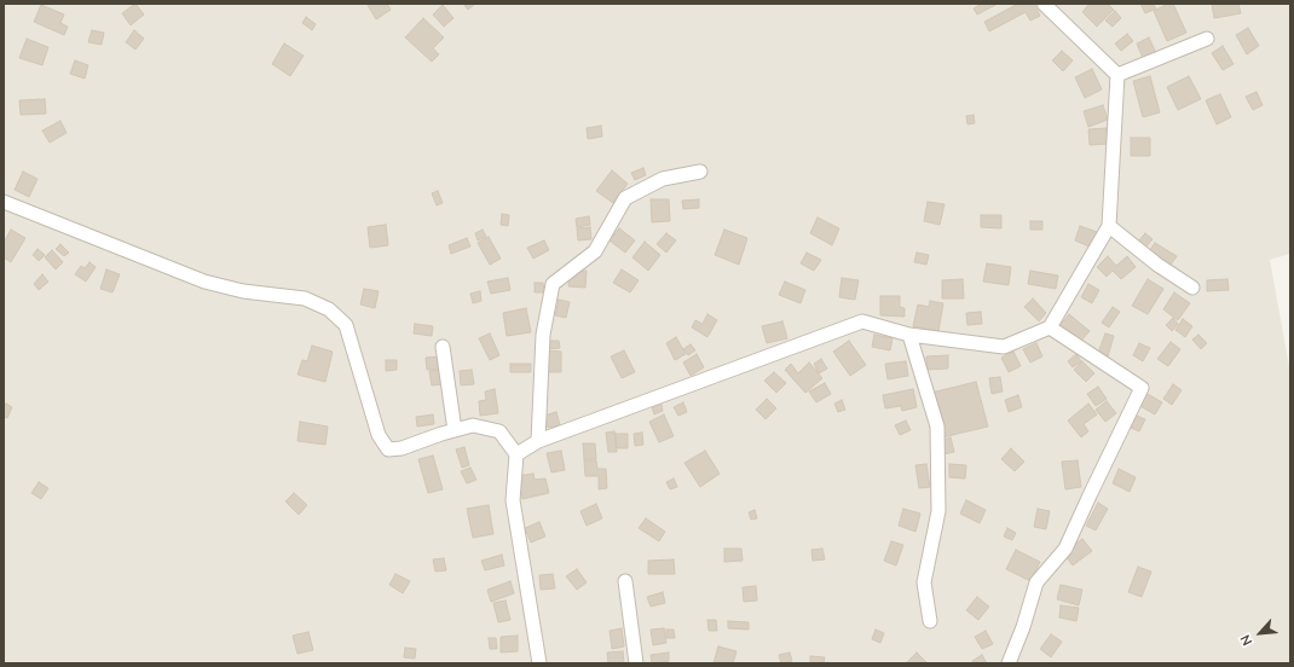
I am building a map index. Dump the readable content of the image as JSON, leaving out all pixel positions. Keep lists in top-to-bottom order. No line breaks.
{"north":"bottom left"}
